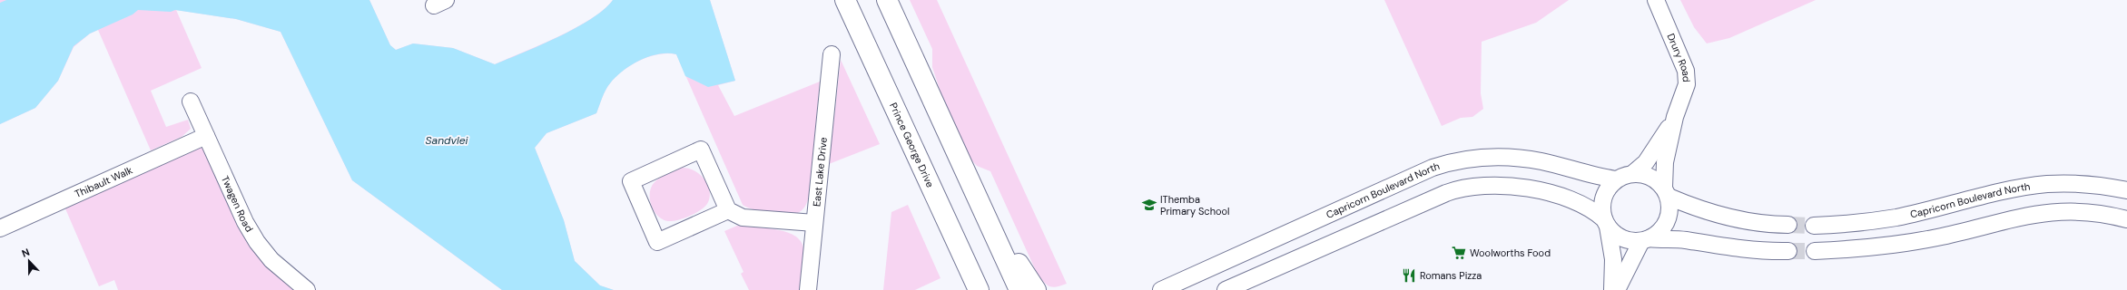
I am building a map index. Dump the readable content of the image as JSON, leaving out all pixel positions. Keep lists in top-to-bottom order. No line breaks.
{"streets":{"main road":["Prince George Drive"],"street":["Drury Road","East Lake Drive","Thibault Walk","Capricorn Boulevard North","Twagen Road"]},"crossings":[["Drury Road","Capricorn Boulevard North"],["Thibault Walk","Twagen Road"]],"water":["Sandvlei"],"places":{"school or university":["IThemba Primary School"],"supermarket":["Woolworths Food"],"restaurant":["Romans Pizza"]},"north":"top"}
